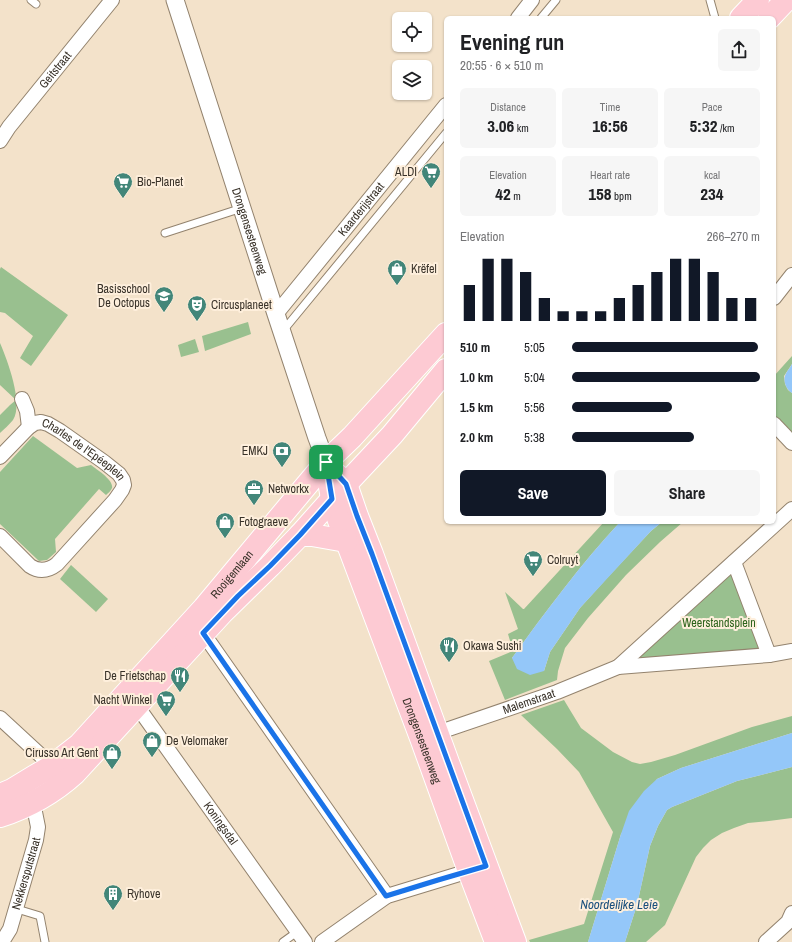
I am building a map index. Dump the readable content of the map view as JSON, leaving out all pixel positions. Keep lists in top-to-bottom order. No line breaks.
{"streets":{"main road":["Drongensesteenweg","Rooigemlaan"],"street":["Geitstraat","Kaarderijstraat","Charles de l'Epéeplein","Malemstraat","Koningsdal","Nekkersputstraat"]},"crossings":[["Kaarderijstraat","Drongensesteenweg"],["Drongensesteenweg","Rooigemlaan"],["Drongensesteenweg","Malemstraat"],["Rooigemlaan","Koningsdal"],["Rooigemlaan","Nekkersputstraat"]],"water":["Noordelijke Leie"],"parks":["Weerstandsplein"],"places":{"supermarket":["ALDI","Bio-Planet","Colruyt","Nacht Winkel"],"shop":["Krëfel","Fotograeve","De Velomaker","Cirusso Art Gent"],"school or university":["Basisschool De Octopus"],"theatre":["Circusplaneet"],"bank":["EMKJ"],"office":["Networkx"],"restaurant":["Okawa Sushi","De Frietschap"],"building":["Ryhove"]},"page":{"heading":["Evening run","20:55 · 6 × 510 m"],"stats":[["Distance","3.06 km"],["Time","16:56"],["Pace","5:32 /km"],["Elevation","42 m"],["Heart rate","158 bpm"],["kcal","234"]],"chart":["Elevation","266–270 m"],"list":[{"name":"510 m","note":"5:05"},{"name":"1.0 km","note":"5:04"},{"name":"1.5 km","note":"5:56"},{"name":"2.0 km","note":"5:38"}],"buttons":["Save","Share"]}}
